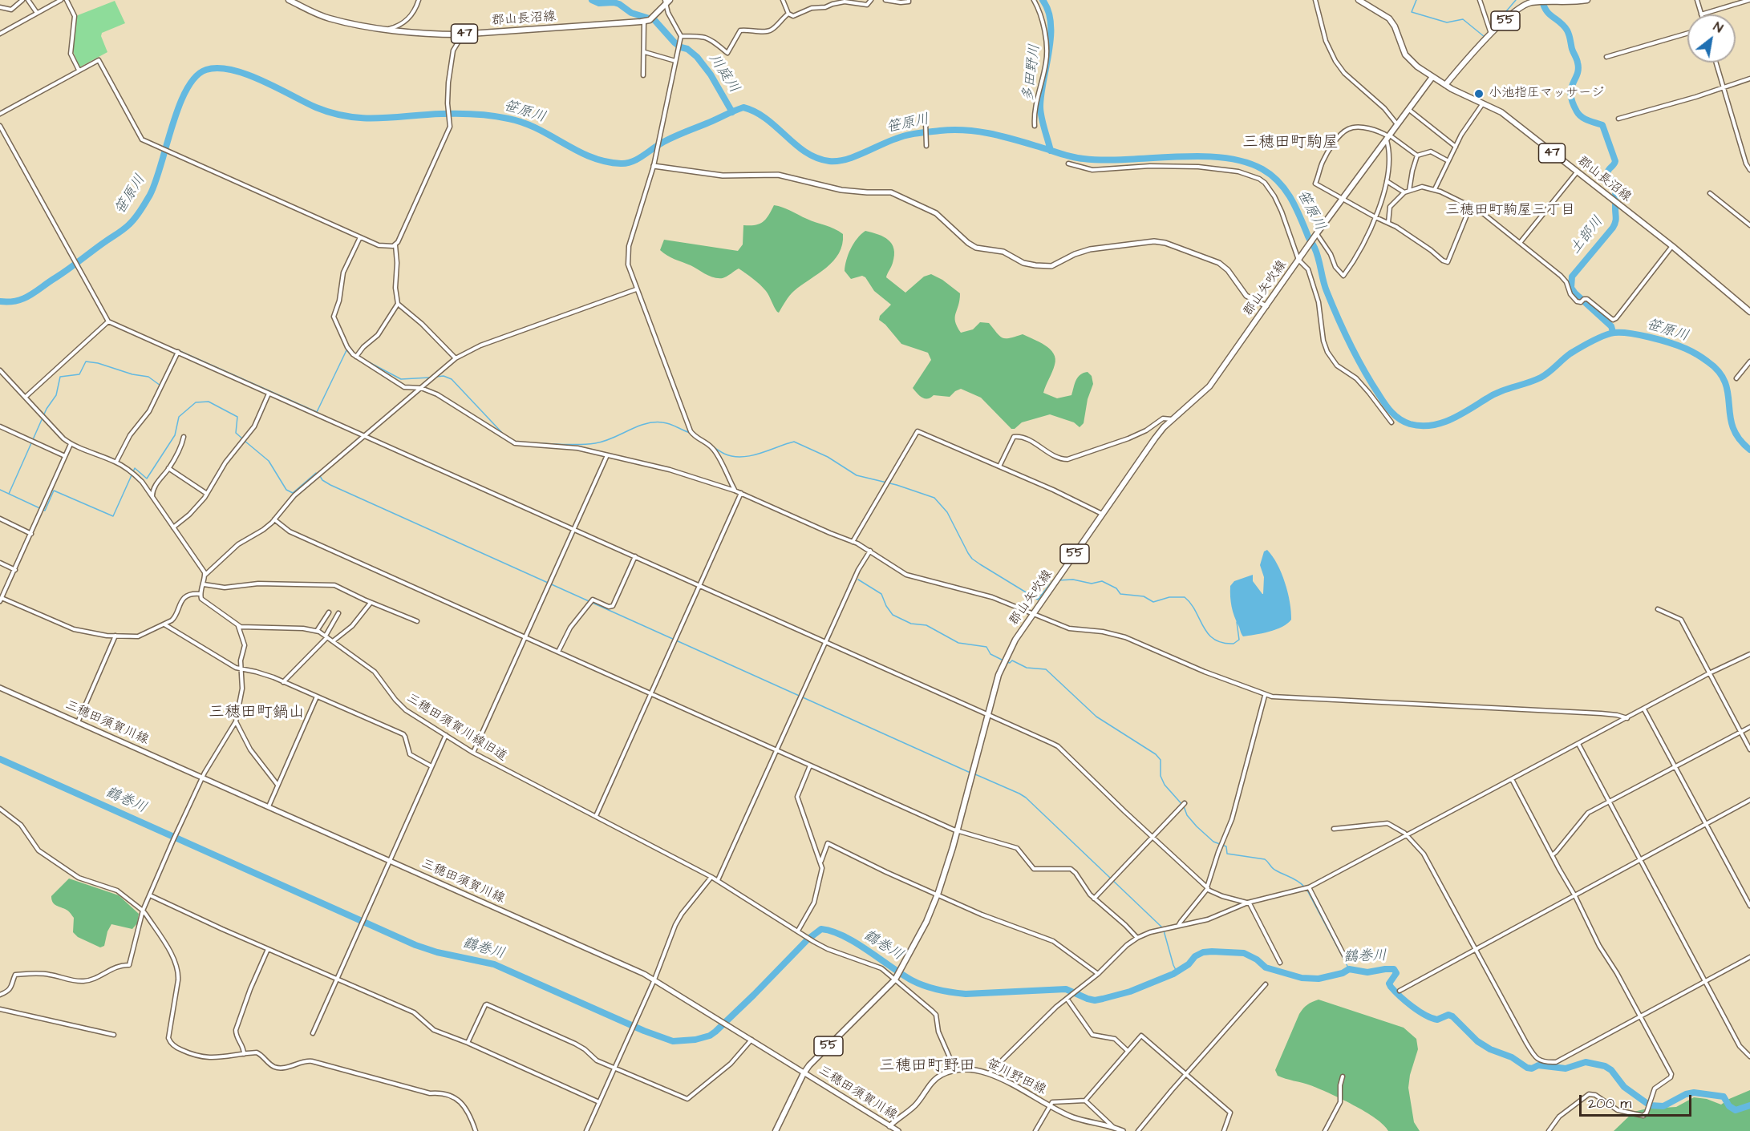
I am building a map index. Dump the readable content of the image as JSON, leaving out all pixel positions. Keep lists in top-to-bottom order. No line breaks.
{"streets":{"main road":["郡山長沼線","55","47","郡山矢吹線","三穂田須賀川線","笹川野田線"],"street":["三穂田須賀川線旧道"]},"crossings":[["郡山長沼線","55"],["郡山長沼線","郡山矢吹線"],["郡山矢吹線","三穂田須賀川線"],["郡山矢吹線","三穂田須賀川線旧道"],["三穂田須賀川線","笹川野田線"],["三穂田須賀川線旧道","笹川野田線"]],"districts":["三穂田町駒屋","三穂田町駒屋三丁目","三穂田町鍋山","三穂田町野田"],"water":["多田野川","川庭川","笹原川","土部川","鶴巻川"],"places":["小池指圧マッサージ"],"scale_bar":"200 m","north":"top right"}
